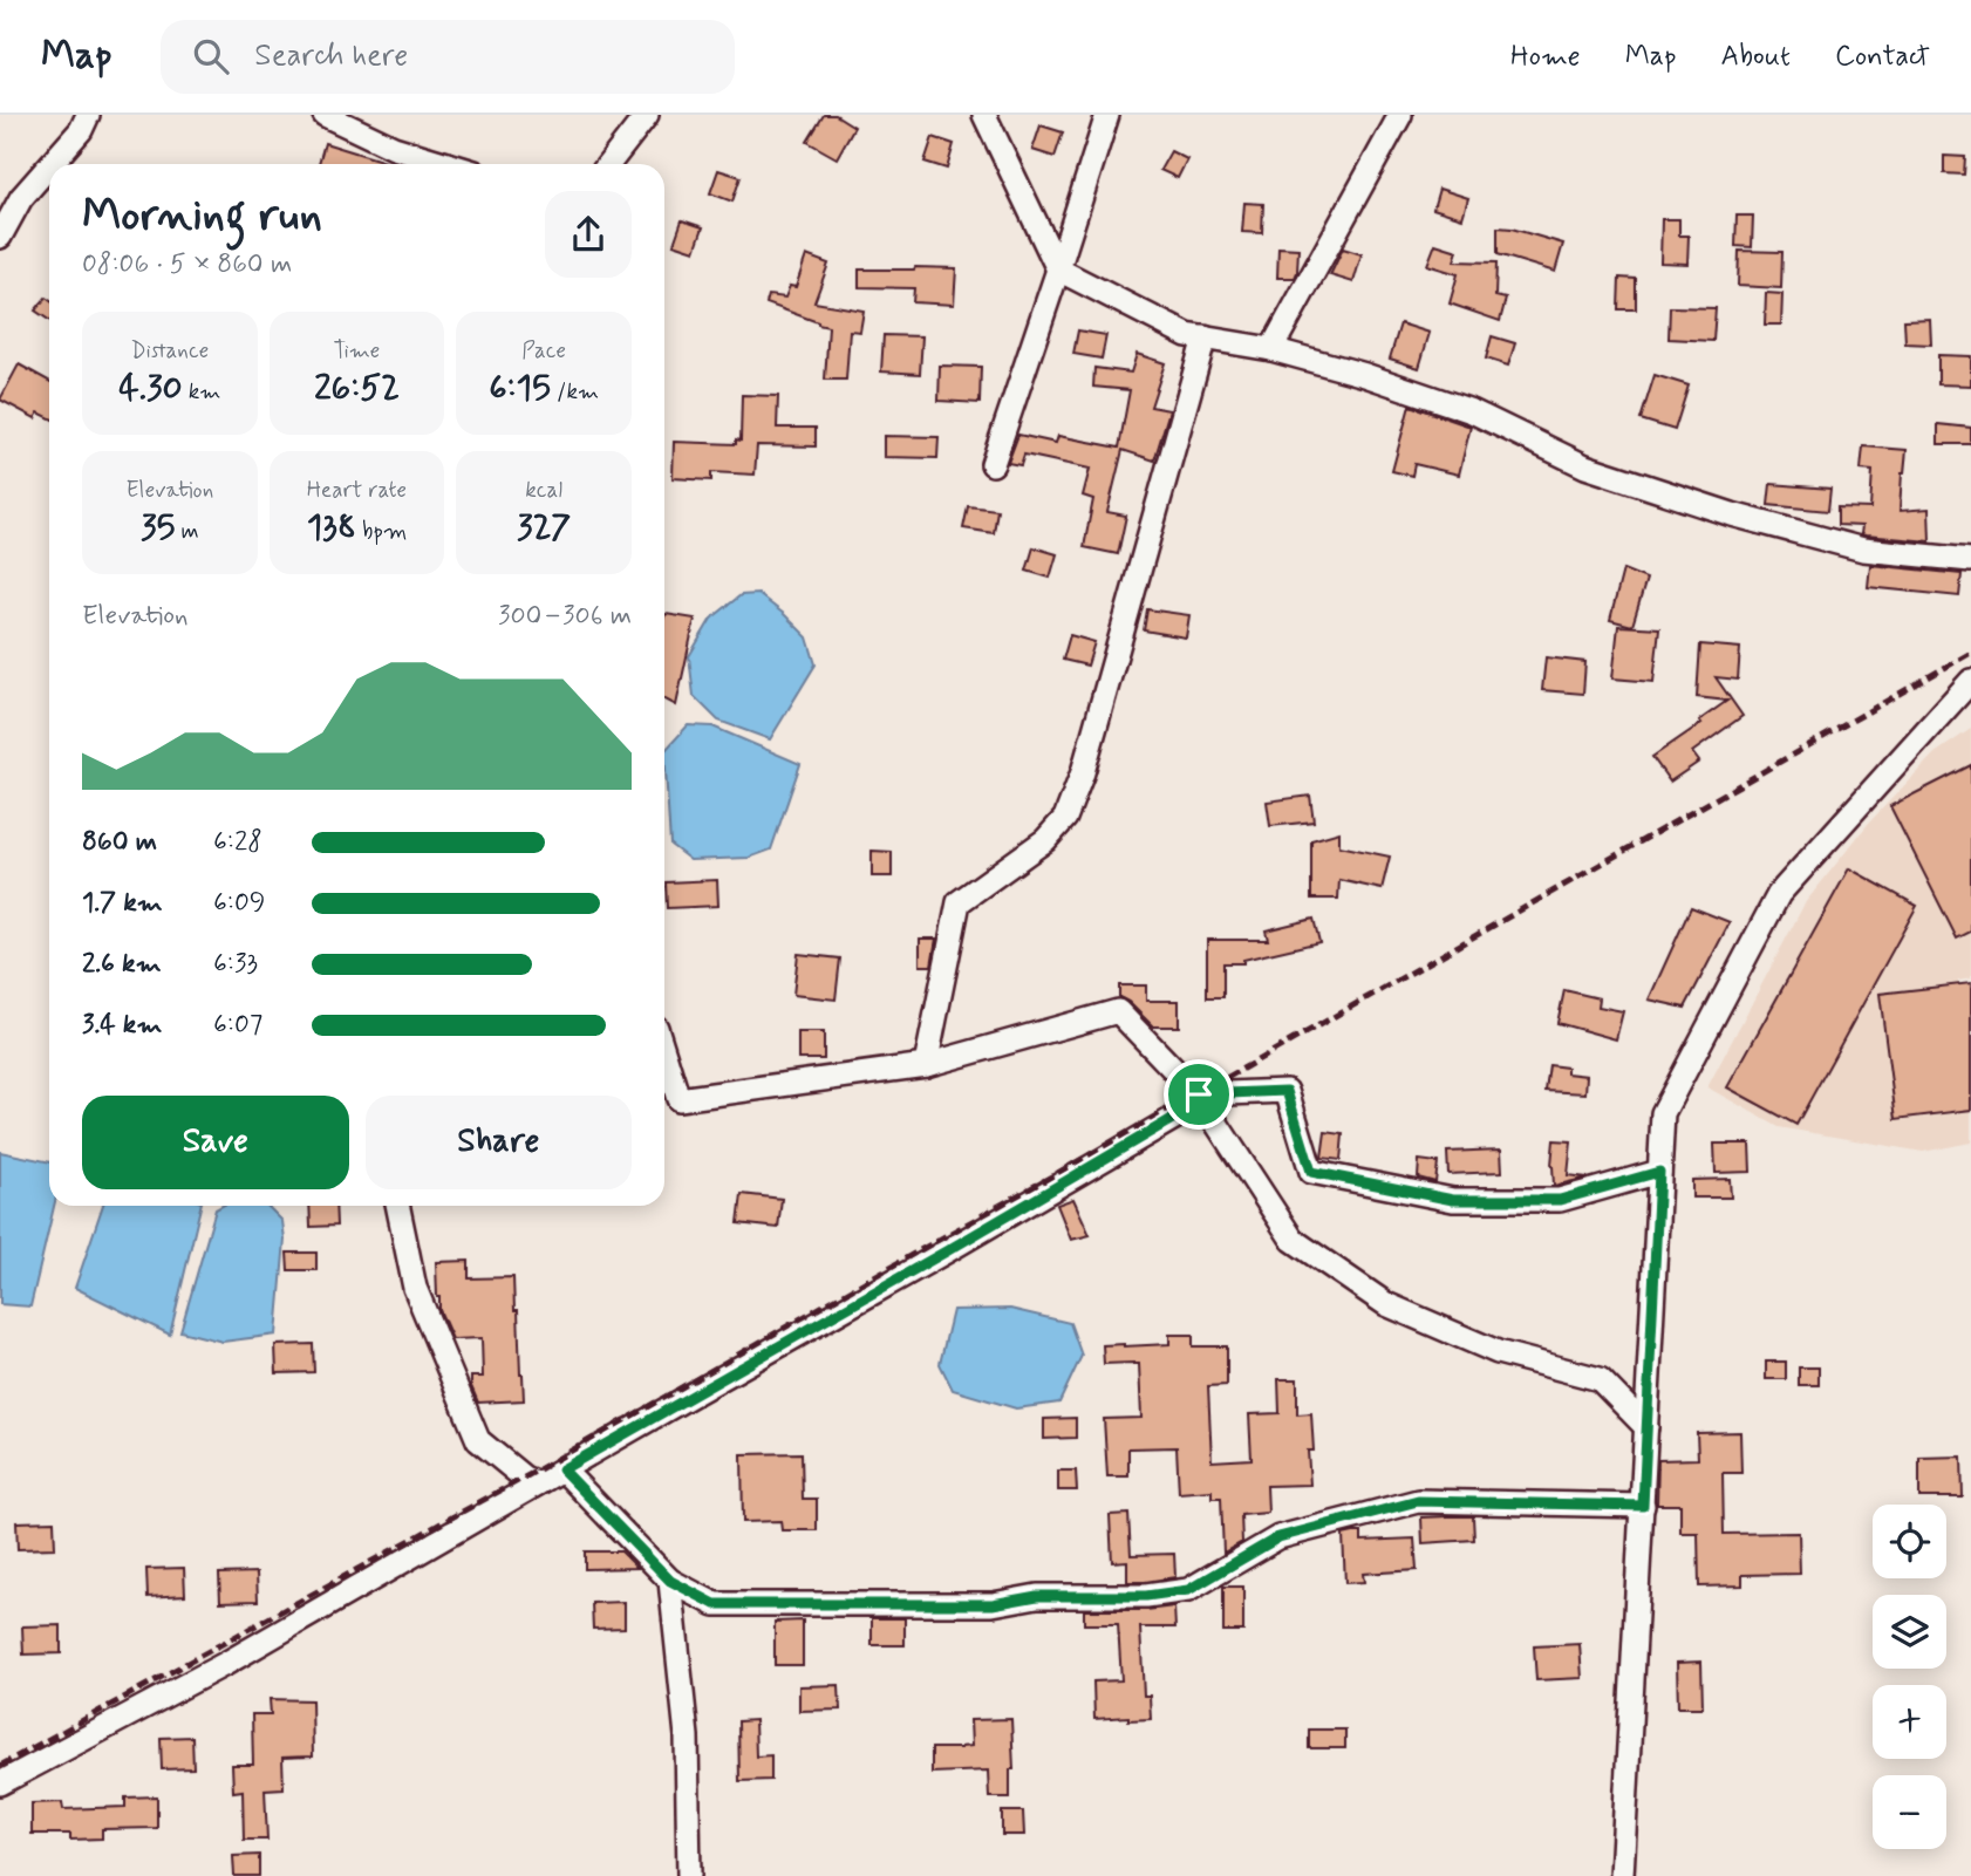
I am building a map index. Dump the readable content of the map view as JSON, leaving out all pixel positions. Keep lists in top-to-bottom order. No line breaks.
{"page":{"header":"Map","search":"Search here","nav":["Home","Map","About","Contact"],"heading":["Morning run","08:06 · 5 × 860 m"],"stats":[["Distance","4.30 km"],["Time","26:52"],["Pace","6:15 /km"],["Elevation","35 m"],["Heart rate","138 bpm"],["kcal","327"]],"chart":["Elevation","300–306 m"],"list":[{"name":"860 m","note":"6:28"},{"name":"1.7 km","note":"6:09"},{"name":"2.6 km","note":"6:33"},{"name":"3.4 km","note":"6:07"}],"buttons":["Save","Share"],"map_buttons":["+","−"]}}
